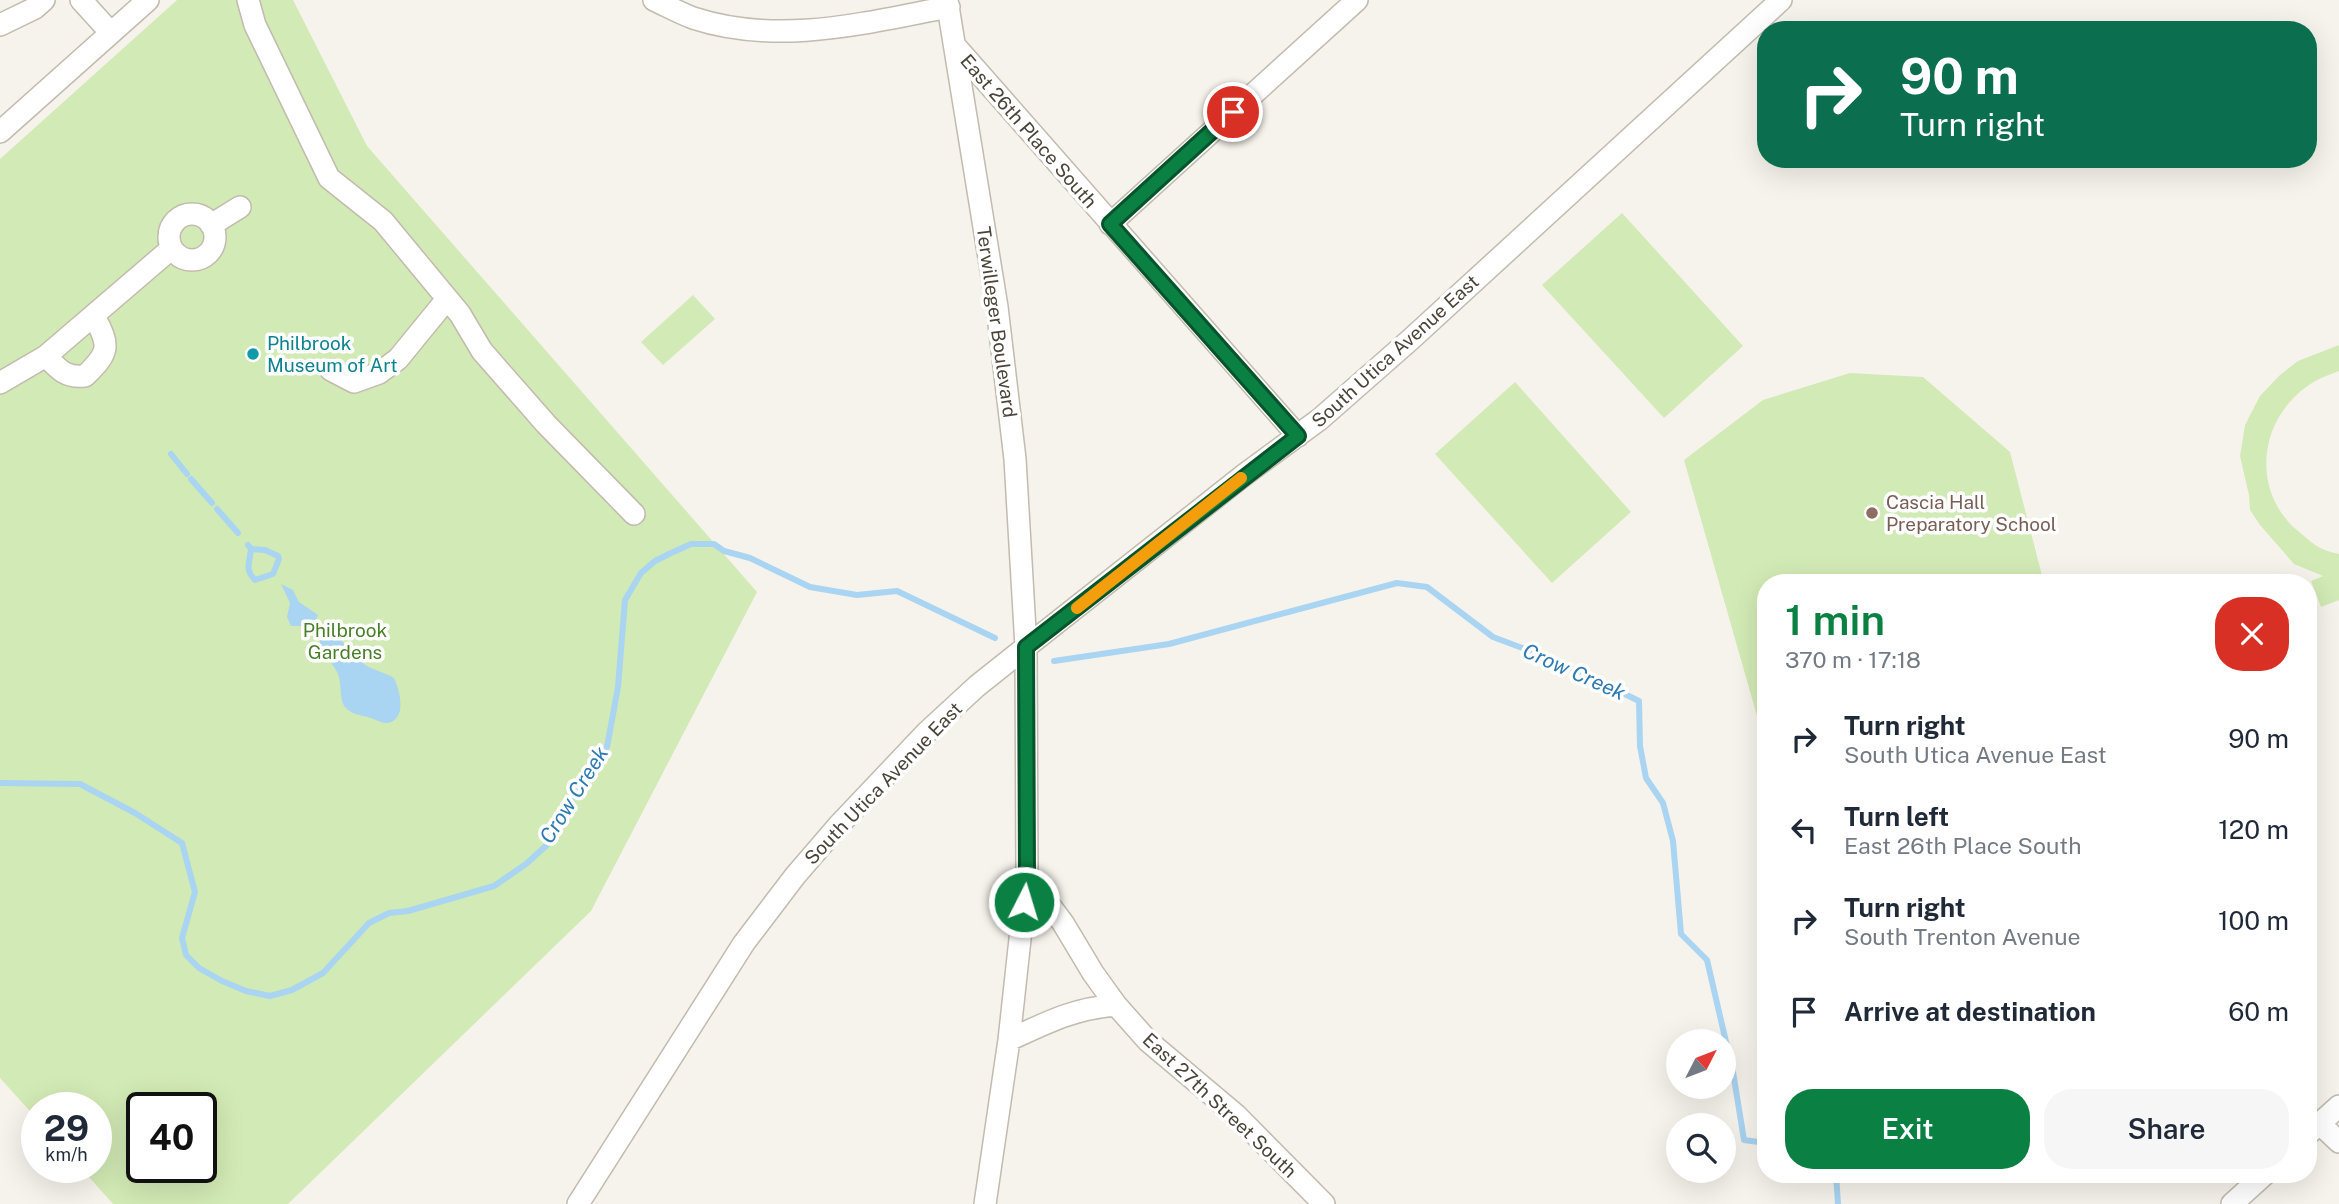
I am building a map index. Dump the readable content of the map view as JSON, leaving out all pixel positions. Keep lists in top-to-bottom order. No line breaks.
{"streets":{"street":["East 26th Place South","Terwilleger Boulevard","South Utica Avenue East","East 27th Street South"]},"crossings":[["East 26th Place South","Terwilleger Boulevard"],["East 26th Place South","South Utica Avenue East"],["Terwilleger Boulevard","South Utica Avenue East"]],"water":["Crow Creek"],"parks":["Philbrook Gardens"],"places":["Philbrook Museum of Art","Cascia Hall Preparatory School"],"north":"top right","page":{"turn":["90 m","Turn right"],"heading":["1 min","370 m · 17:18"],"list":[{"name":"Turn right","note":"South Utica Avenue East","value":"90 m"},{"name":"Turn left","note":"East 26th Place South","value":"120 m"},{"name":"Turn right","note":"South Trenton Avenue","value":"100 m"},{"name":"Arrive at destination","value":"60 m"}],"buttons":["Exit","Share"],"speed":"29 km/h","limit":"40"}}
